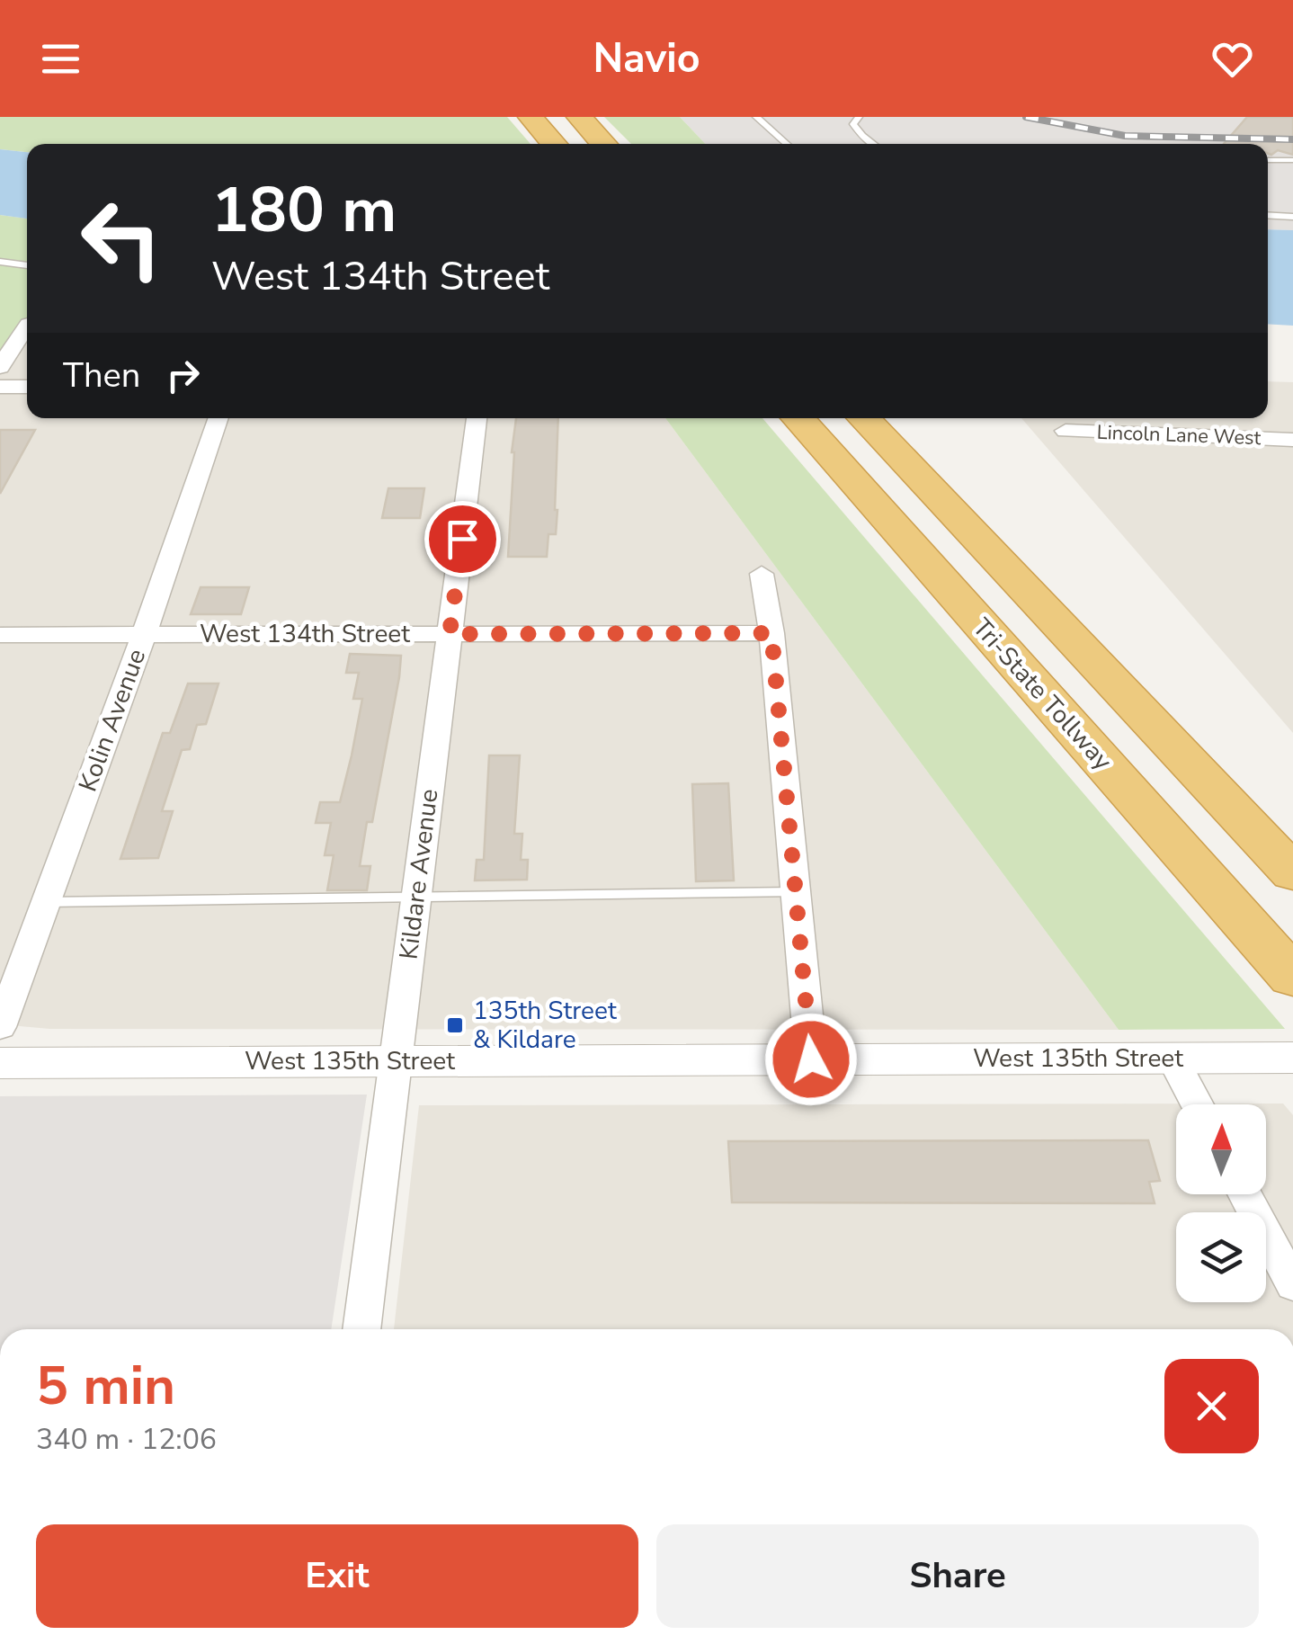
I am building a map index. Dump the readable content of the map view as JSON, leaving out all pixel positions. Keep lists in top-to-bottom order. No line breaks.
{"streets":{"highway":["Tri-State Tollway"],"street":["Lincoln Lane West","West 134th Street","Kolin Avenue","Kildare Avenue","West 135th Street"]},"crossings":[["West 134th Street","Kolin Avenue"],["West 134th Street","Kildare Avenue"],["Kildare Avenue","West 135th Street"]],"places":{"transit":["135th Street & Kildare"]},"north":"top","page":{"header":"Navio","turn":["180 m","West 134th Street"],"then":"Then","heading":["5 min","340 m · 12:06"],"buttons":["Exit","Share"]}}
